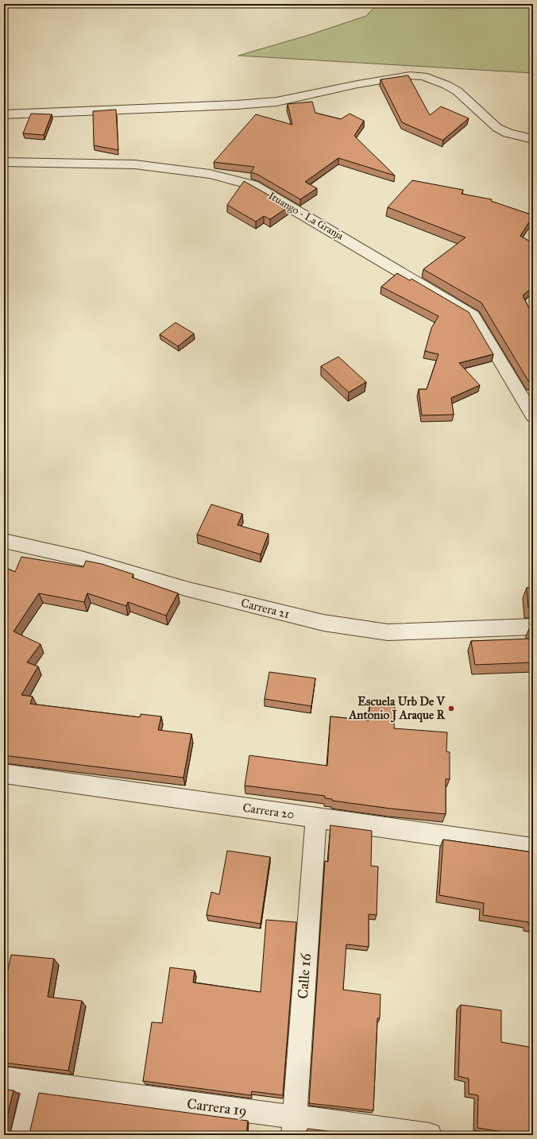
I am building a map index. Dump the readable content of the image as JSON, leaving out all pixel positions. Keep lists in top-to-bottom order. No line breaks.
{"streets":{"street":["Ituango - La Granja","Carrera 21","Carrera 20","Calle 16","Carrera 19"]},"crossings":[["Carrera 20","Calle 16"],["Calle 16","Carrera 19"]],"places":["Escuela Urb De V Antonio J Araque R"]}
